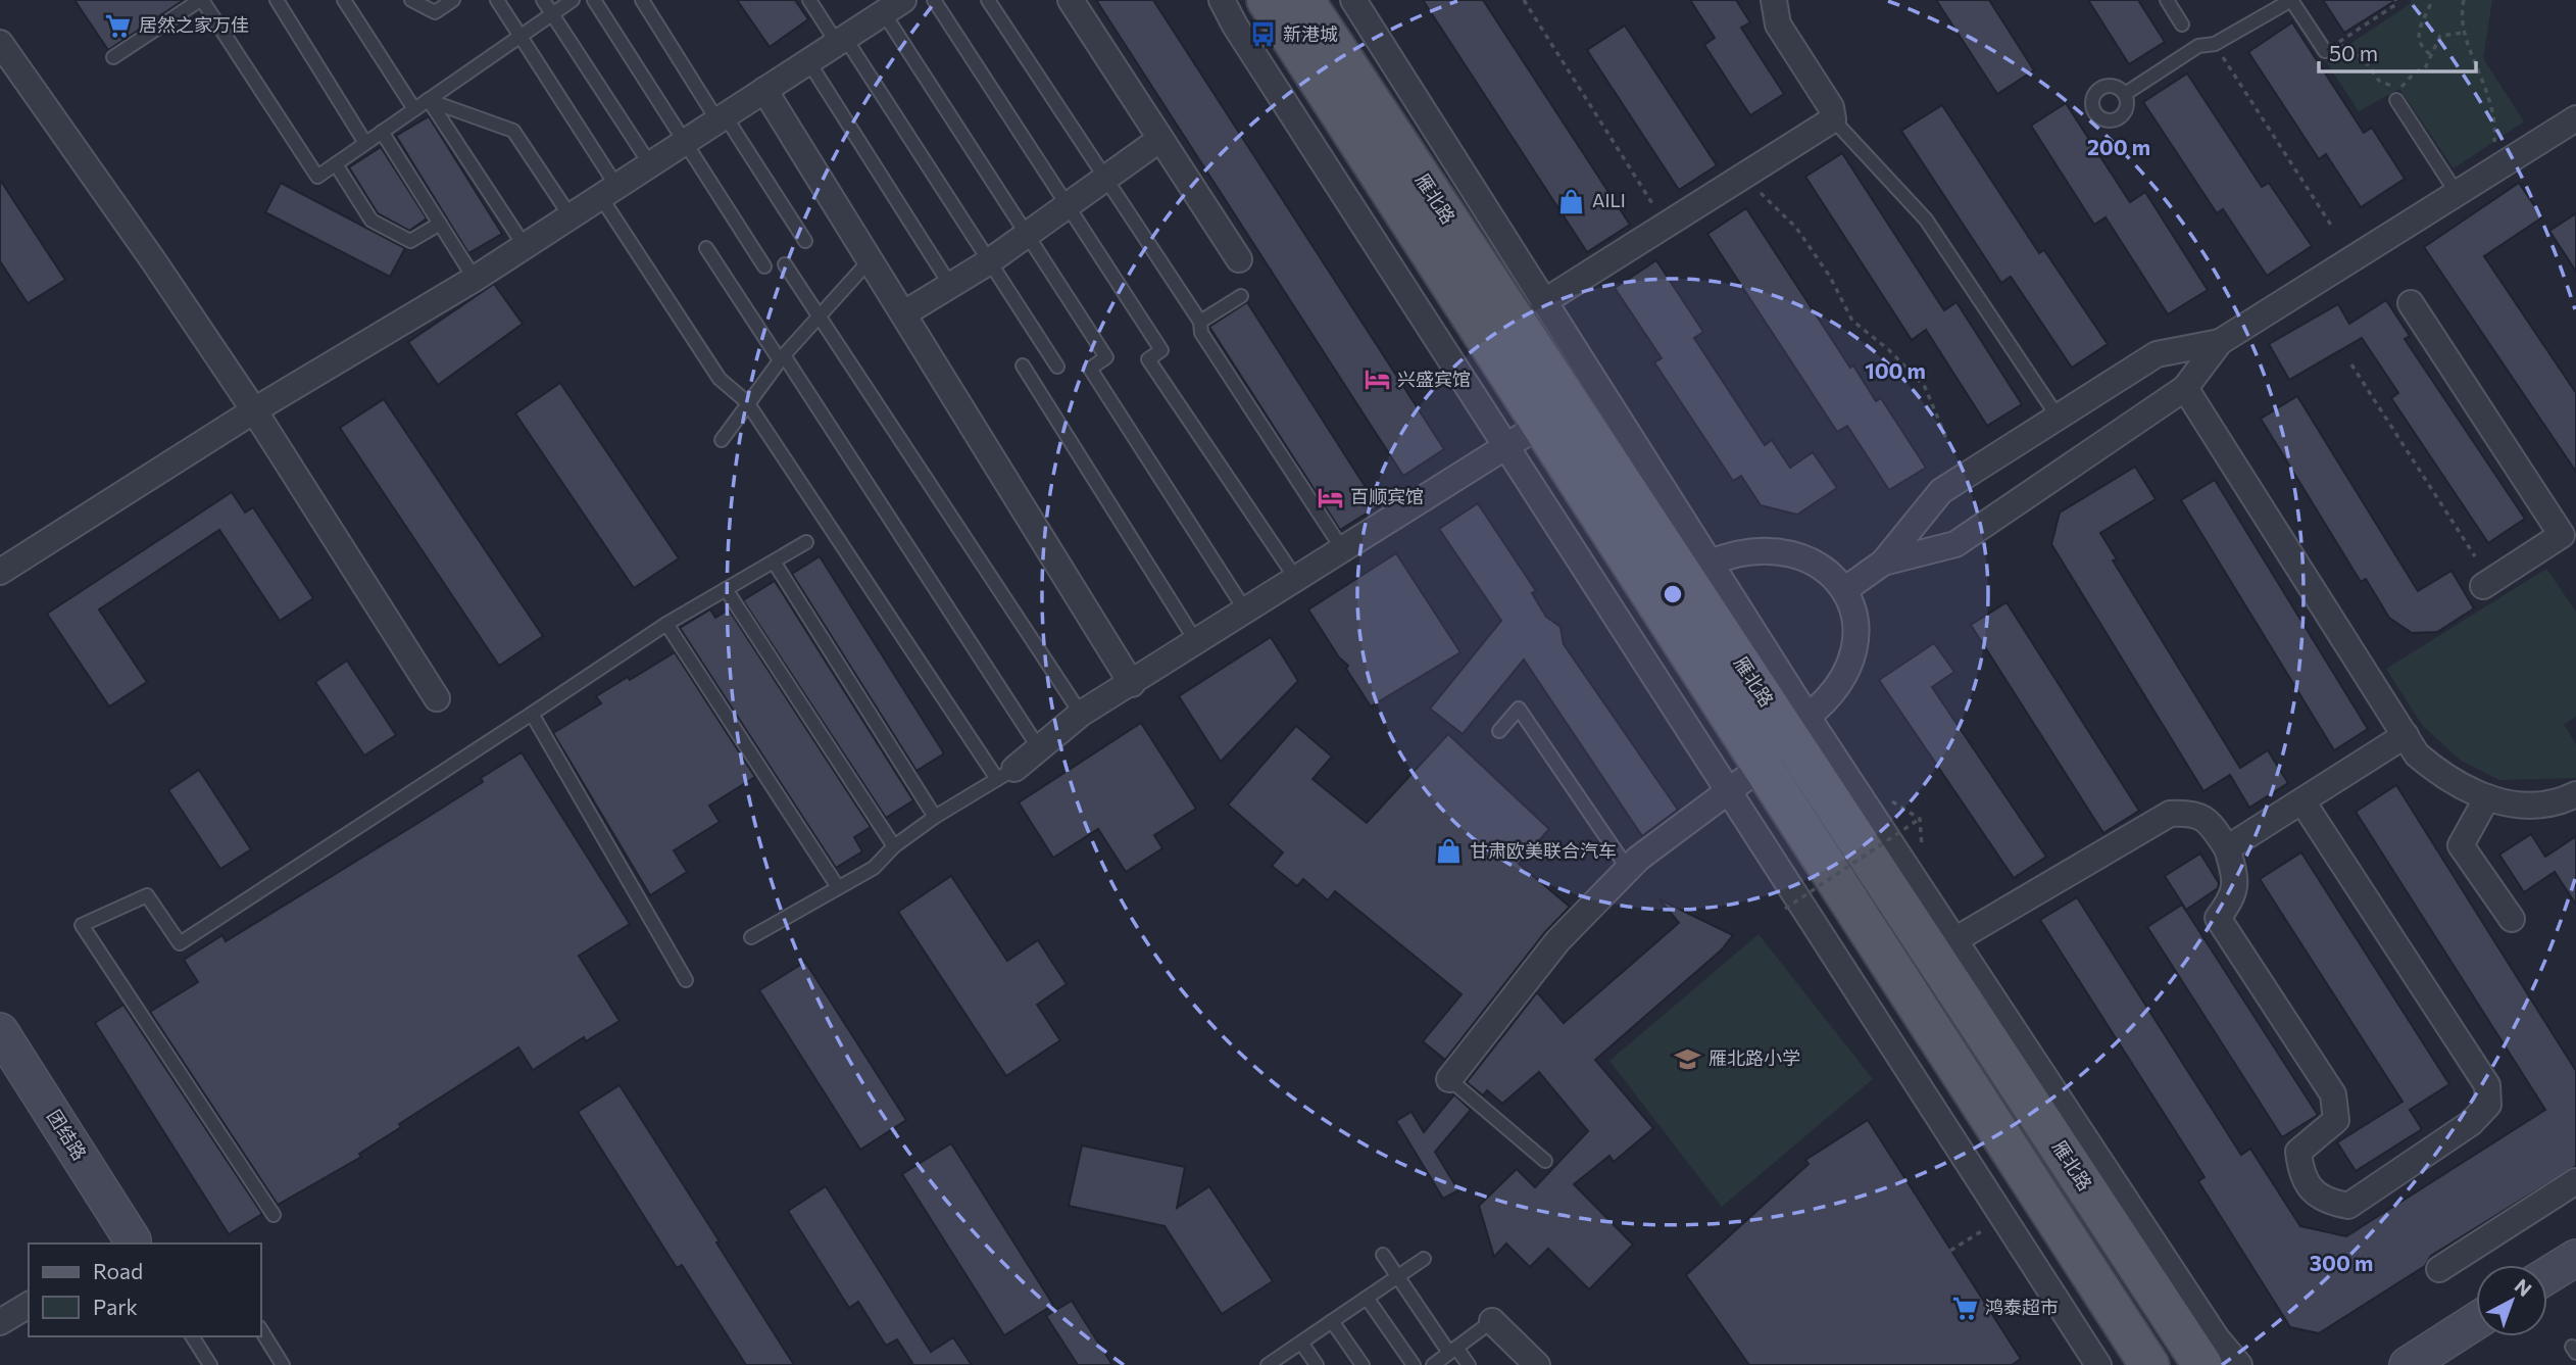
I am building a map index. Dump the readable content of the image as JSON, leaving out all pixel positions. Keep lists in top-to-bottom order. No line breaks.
{"streets":{"main road":["雁北路"],"street":["团结路"]},"places":{"supermarket":["居然之家万佳","鸿泰超市"],"bus stop":["新港城"],"shop":["AILI","甘肃欧美联合汽车"],"hotel":["兴盛宾馆","百顺宾馆"],"school or university":["雁北路小学"]},"legend":["Road","Park"],"scale_bar":"50 m","north":"top right","rings":["200 m","100 m","300 m"]}
